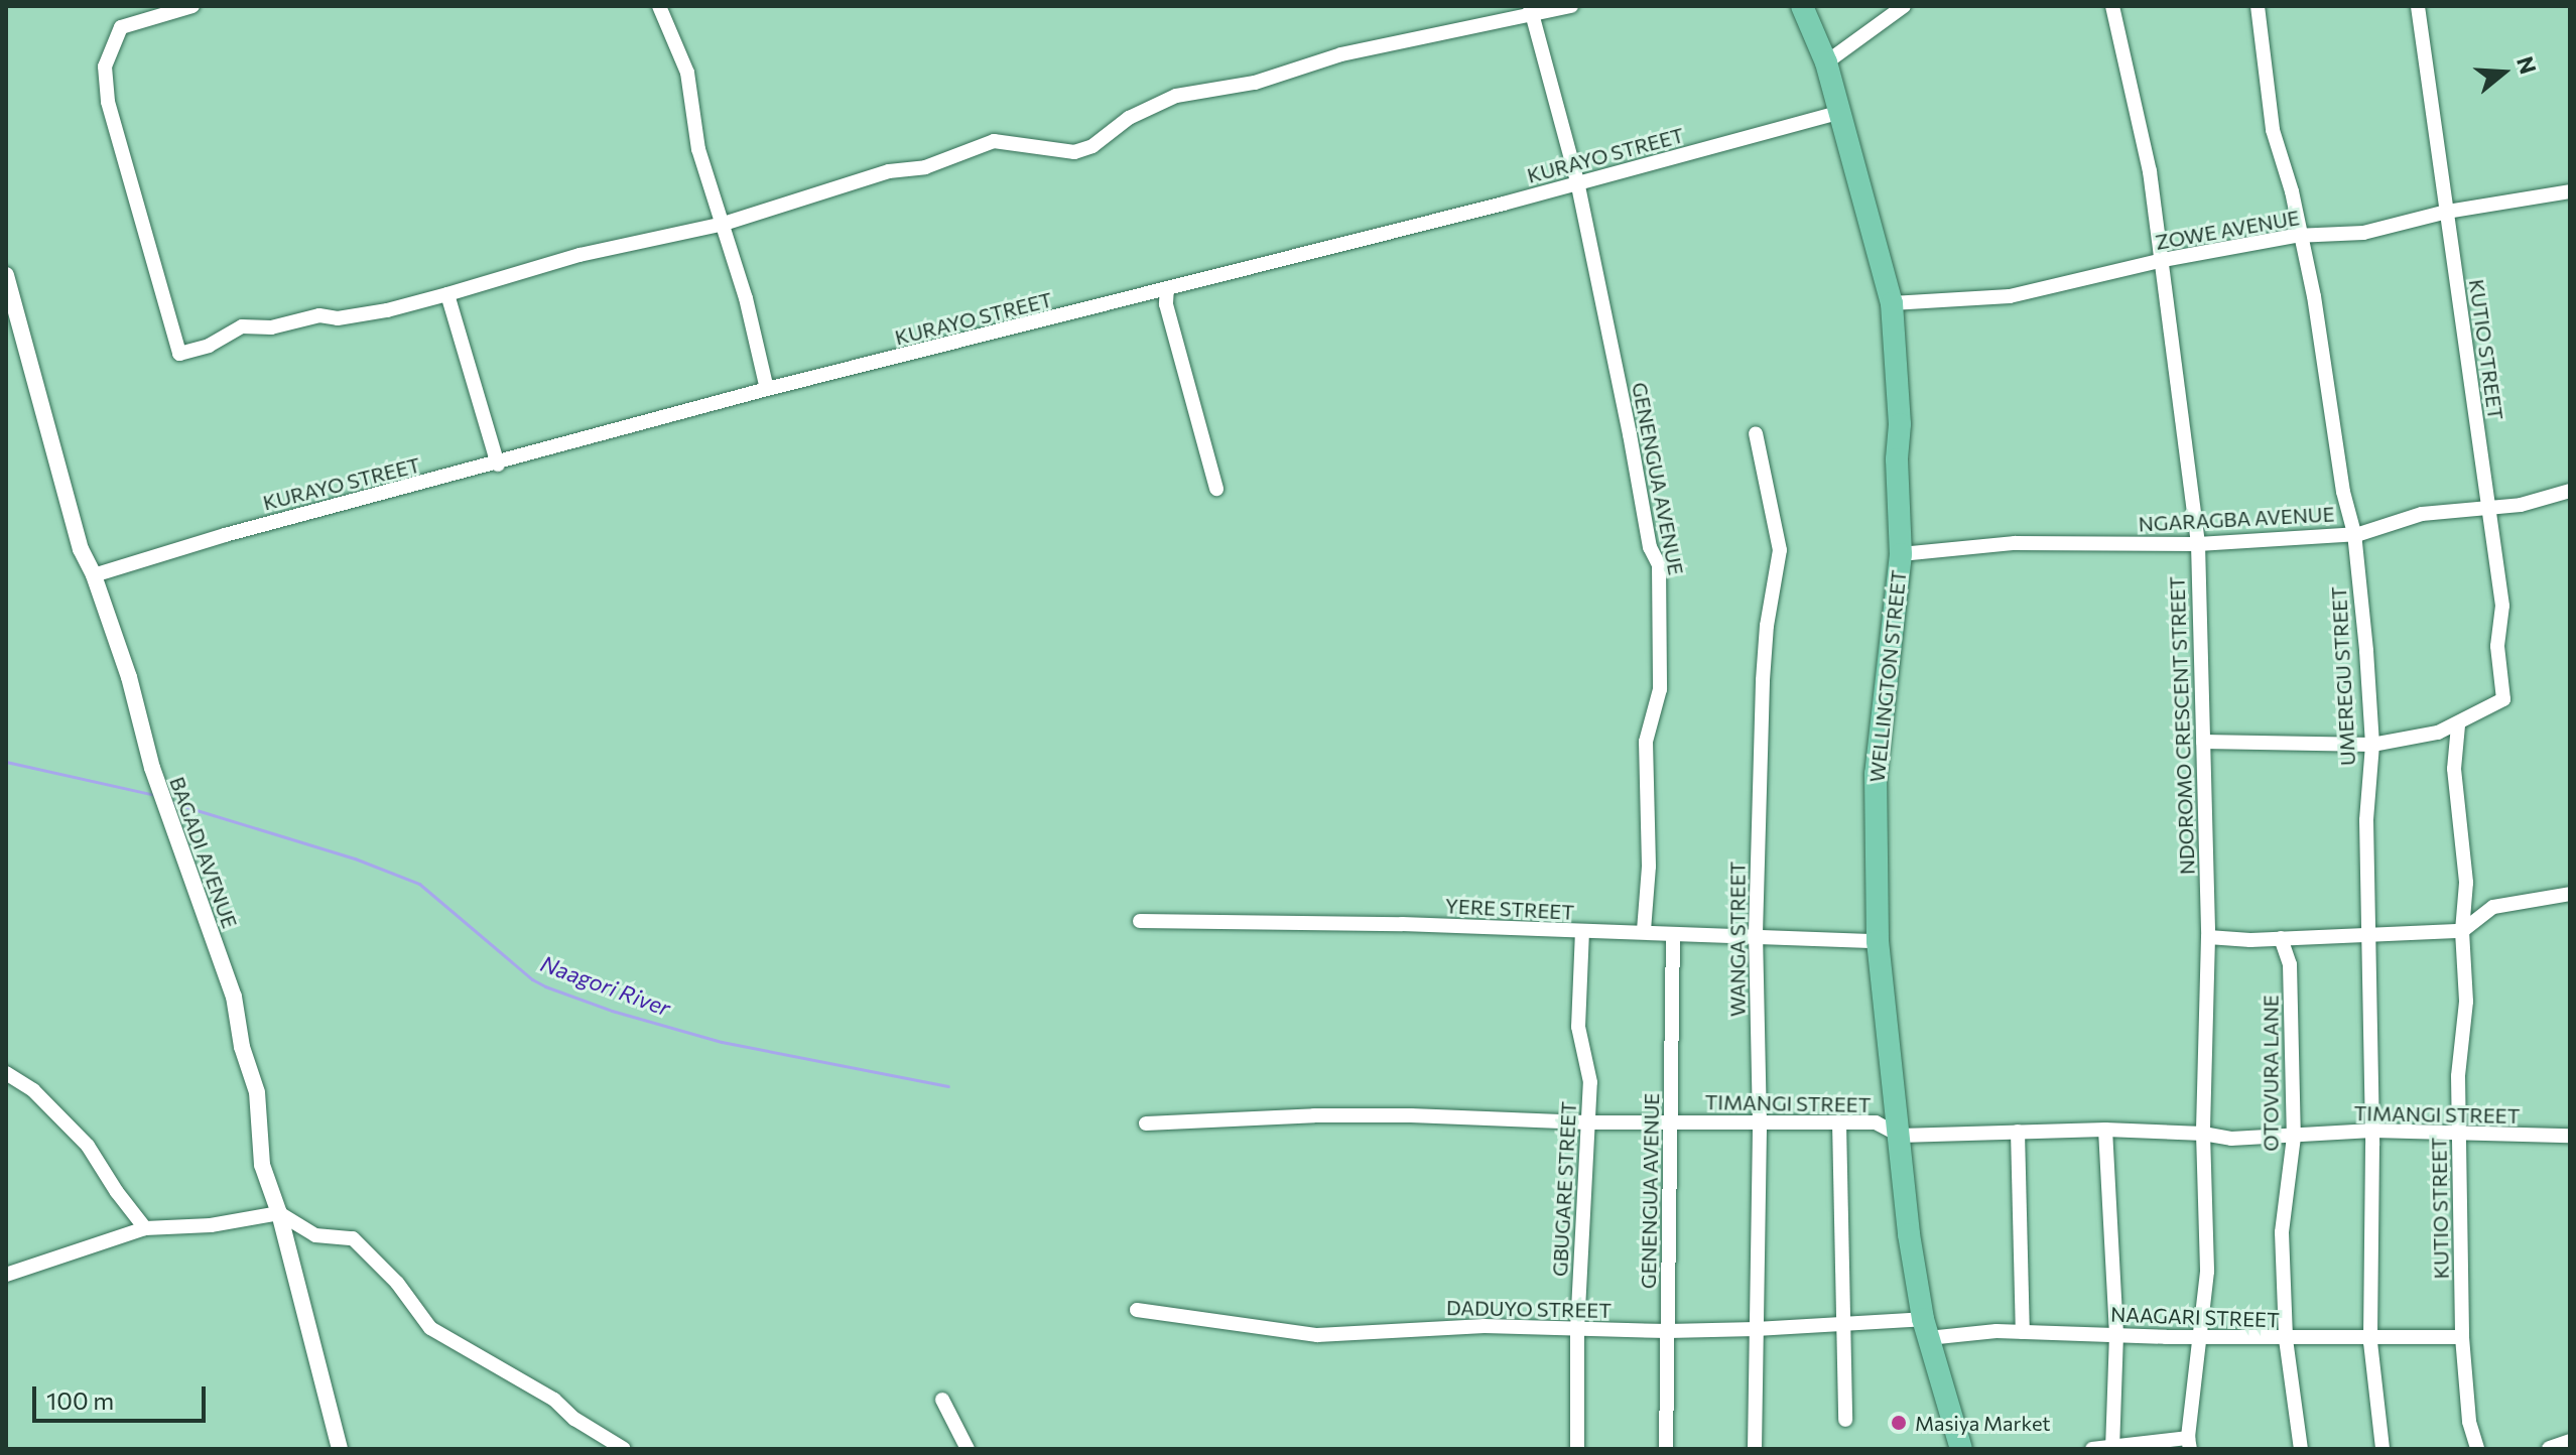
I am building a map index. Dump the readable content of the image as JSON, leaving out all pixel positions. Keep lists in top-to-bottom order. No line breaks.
{"streets":{"main road":["WELLINGTON STREET"],"street":["KURAYO STREET","ZOWE AVENUE","KUTIO STREET","GENENGUA AVENUE","NGARAGBA AVENUE","UMEREGU STREET","NDOROMO CRESCENT STREET","BAGADI AVENUE","YERE STREET","WANGA STREET","OTOVURA LANE","TIMANGI STREET","GBUGARE STREET","DADUYO STREET","NAAGARI STREET"]},"crossings":[["KURAYO STREET","GENENGUA AVENUE"],["KURAYO STREET","WELLINGTON STREET"],["KURAYO STREET","BAGADI AVENUE"],["ZOWE AVENUE","KUTIO STREET"],["ZOWE AVENUE","WELLINGTON STREET"],["ZOWE AVENUE","UMEREGU STREET"],["ZOWE AVENUE","NDOROMO CRESCENT STREET"],["KUTIO STREET","NGARAGBA AVENUE"],["KUTIO STREET","TIMANGI STREET"],["KUTIO STREET","NAAGARI STREET"],["GENENGUA AVENUE","YERE STREET"],["GENENGUA AVENUE","TIMANGI STREET"],["GENENGUA AVENUE","DADUYO STREET"],["NGARAGBA AVENUE","WELLINGTON STREET"],["NGARAGBA AVENUE","UMEREGU STREET"],["NGARAGBA AVENUE","NDOROMO CRESCENT STREET"],["WELLINGTON STREET","YERE STREET"],["WELLINGTON STREET","TIMANGI STREET"],["WELLINGTON STREET","DADUYO STREET"],["WELLINGTON STREET","NAAGARI STREET"],["UMEREGU STREET","TIMANGI STREET"],["UMEREGU STREET","NAAGARI STREET"],["NDOROMO CRESCENT STREET","TIMANGI STREET"],["NDOROMO CRESCENT STREET","NAAGARI STREET"],["YERE STREET","WANGA STREET"],["YERE STREET","GBUGARE STREET"],["WANGA STREET","TIMANGI STREET"],["WANGA STREET","DADUYO STREET"],["OTOVURA LANE","TIMANGI STREET"],["OTOVURA LANE","NAAGARI STREET"],["TIMANGI STREET","GBUGARE STREET"],["GBUGARE STREET","DADUYO STREET"],["DADUYO STREET","NAAGARI STREET"]],"water":["Naagori River"],"places":["Masiya Market"],"scale_bar":"100 m","north":"right"}
